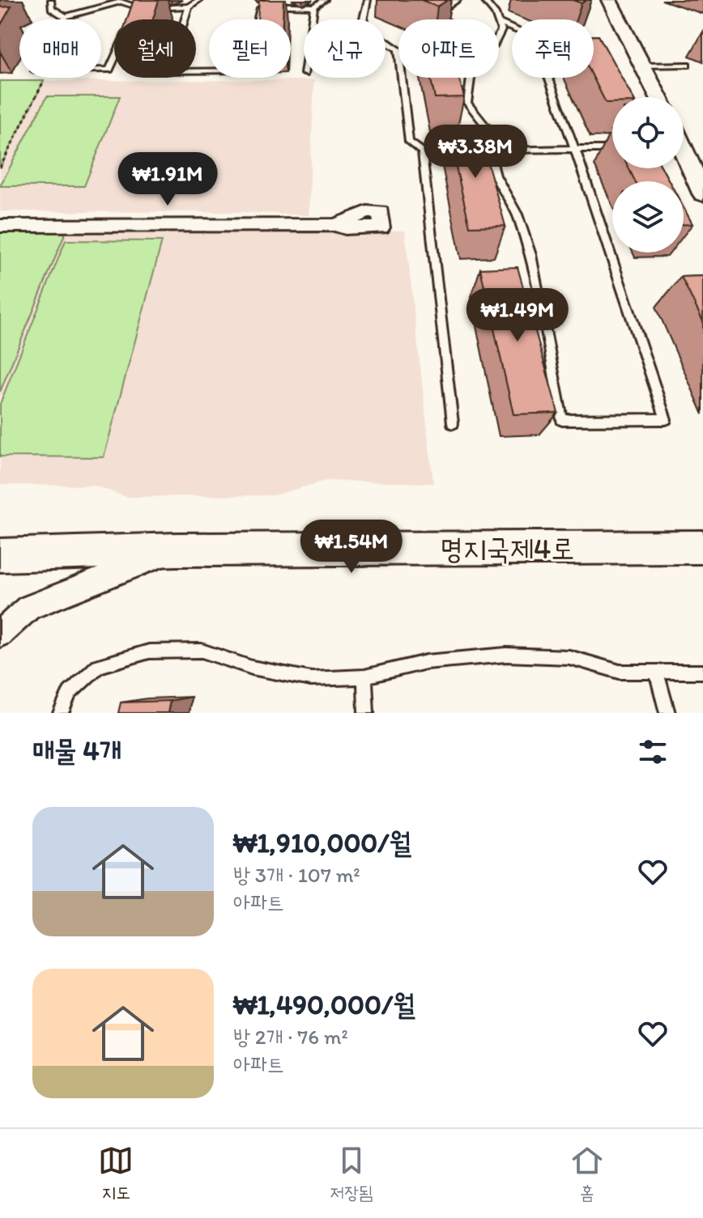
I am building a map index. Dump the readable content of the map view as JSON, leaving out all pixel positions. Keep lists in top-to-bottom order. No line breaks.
{"streets":{"street":["명지국제4로"]},"page":{"chip":["매매","월세","필터","신규","아파트","주택"],"price":["₩3.38M","₩1.91M","₩1.49M","₩1.54M"],"heading":"매물 4개","list":[{"name":"₩1,910,000/월","note":"방 3개 · 107 m² · 아파트"},{"name":"₩1,490,000/월","note":"방 2개 · 76 m² · 아파트"}],"tabs":["지도","저장됨","홈"]}}
